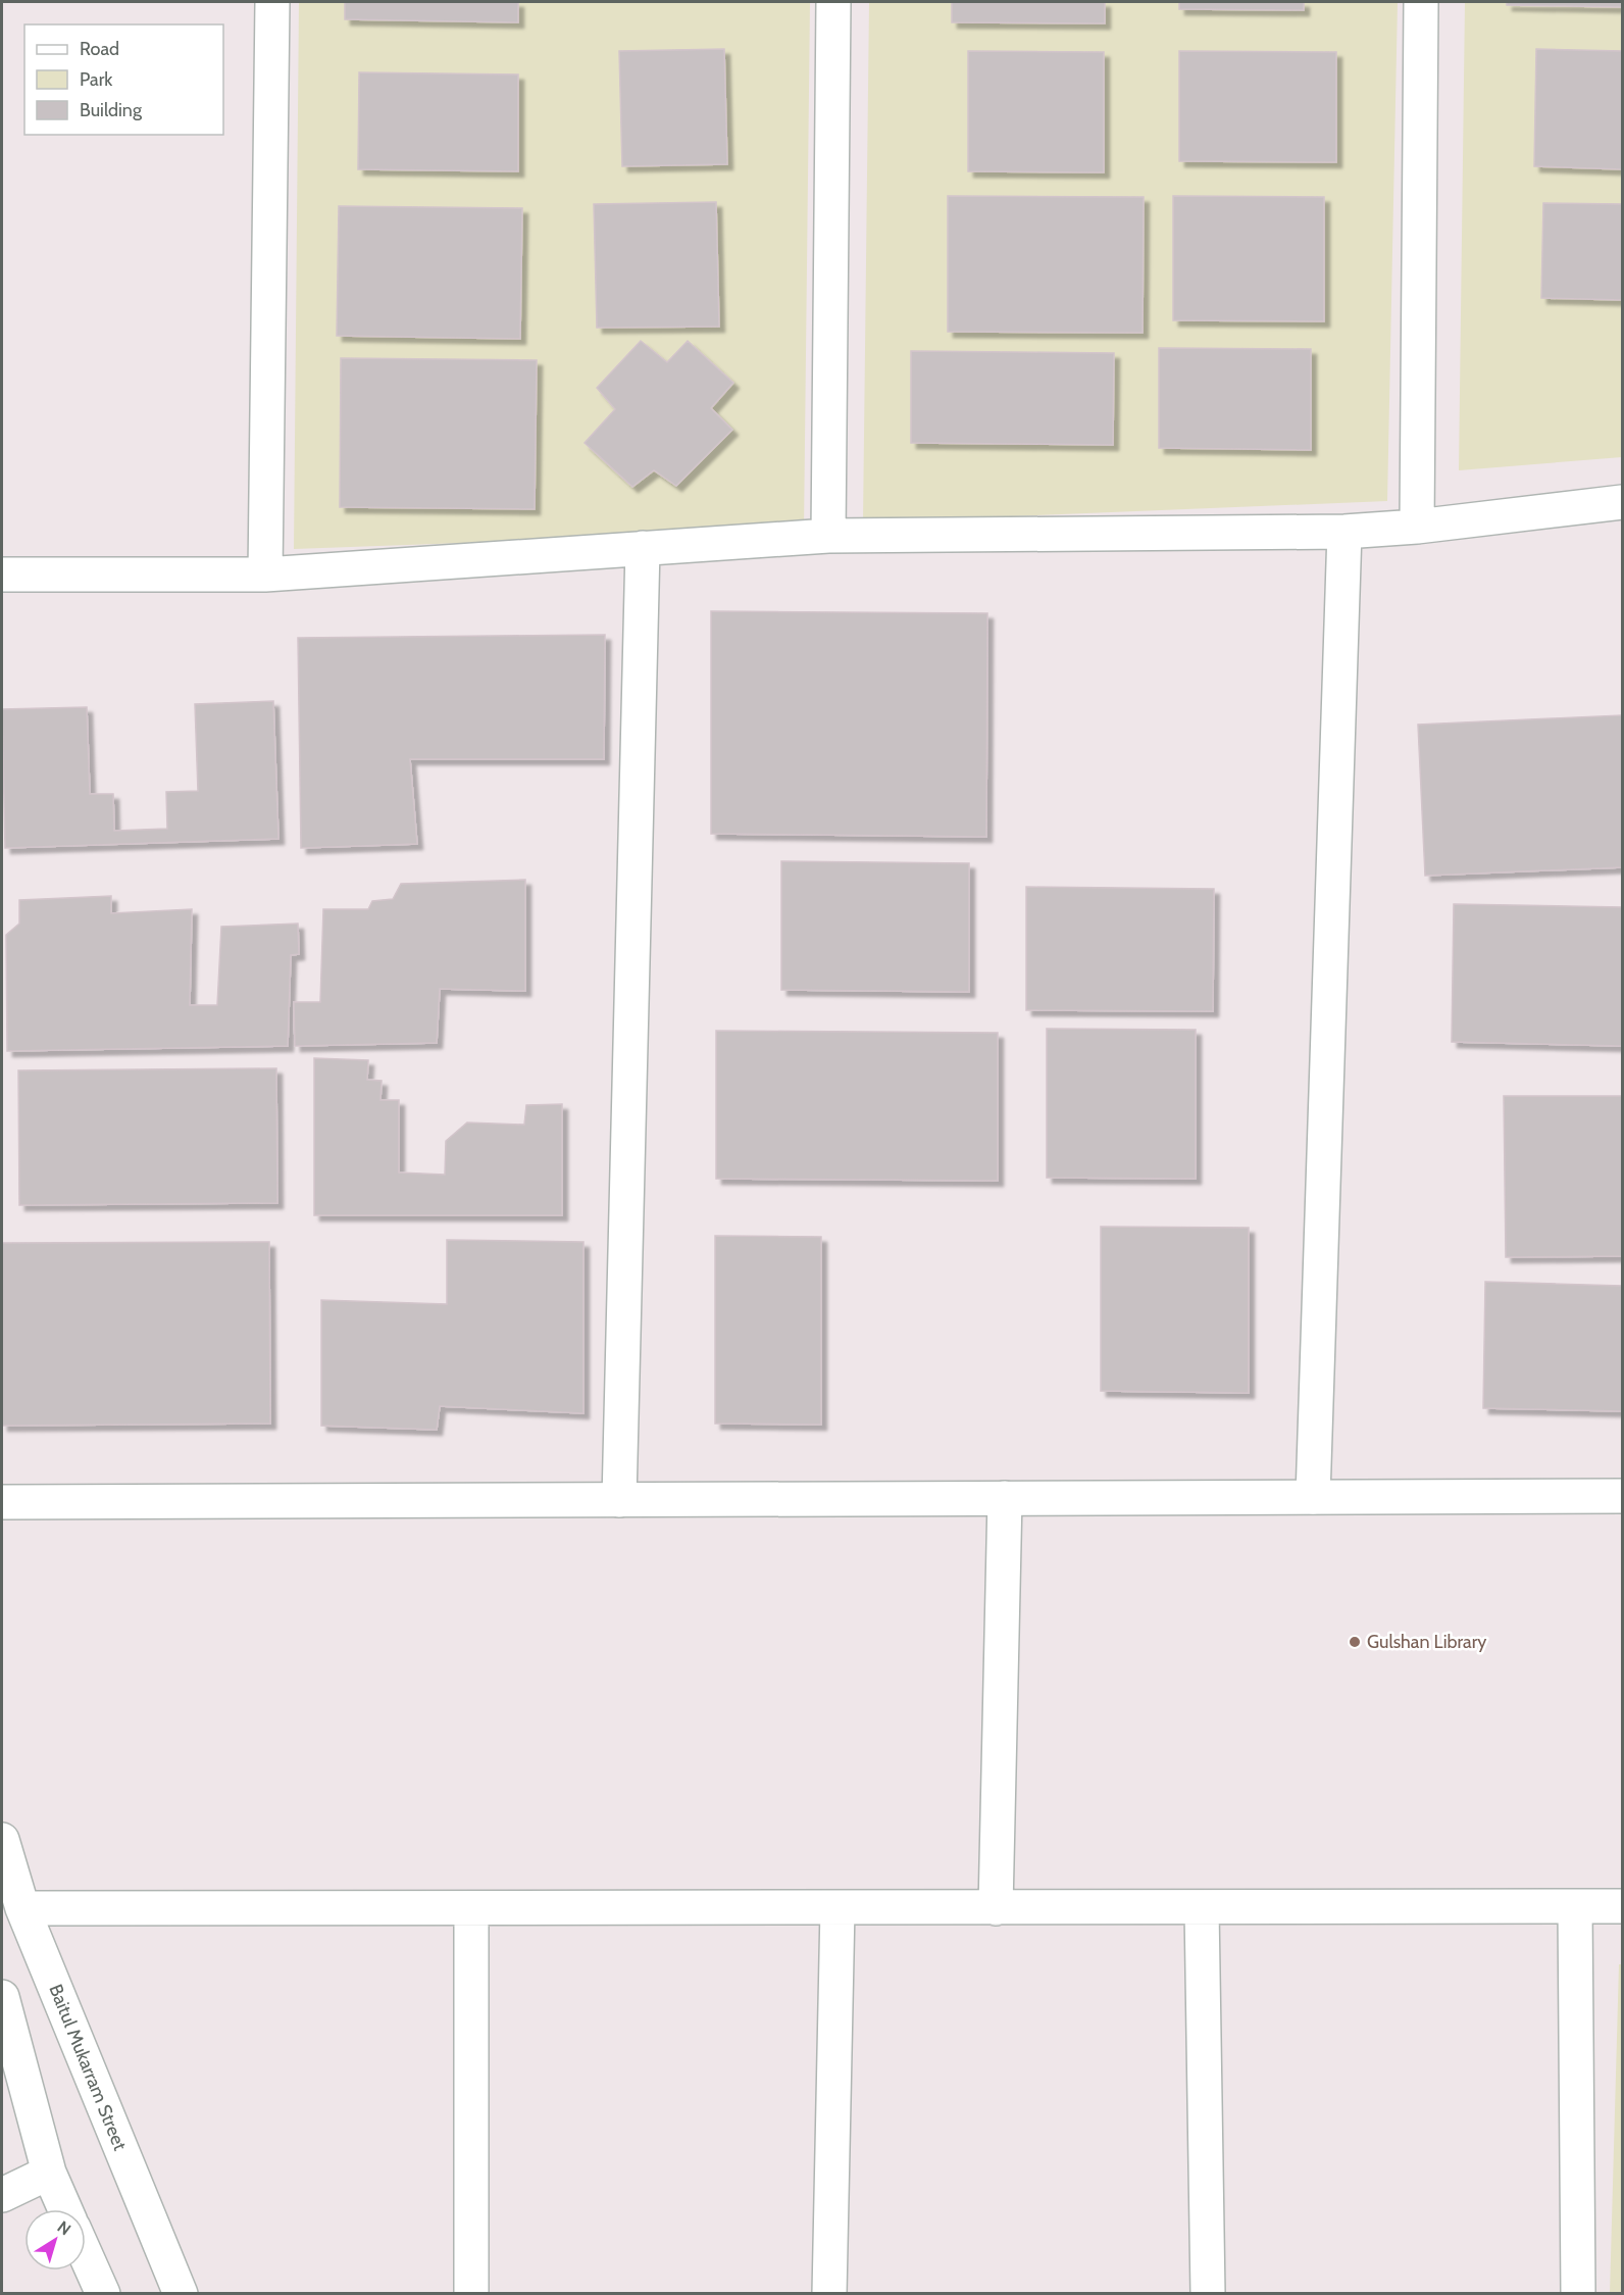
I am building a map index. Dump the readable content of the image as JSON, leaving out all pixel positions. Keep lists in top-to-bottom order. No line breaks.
{"streets":{"street":["Baitul Mukarram Street"]},"places":["Gulshan Library"],"legend":["Road","Park","Building"],"north":"top right"}
